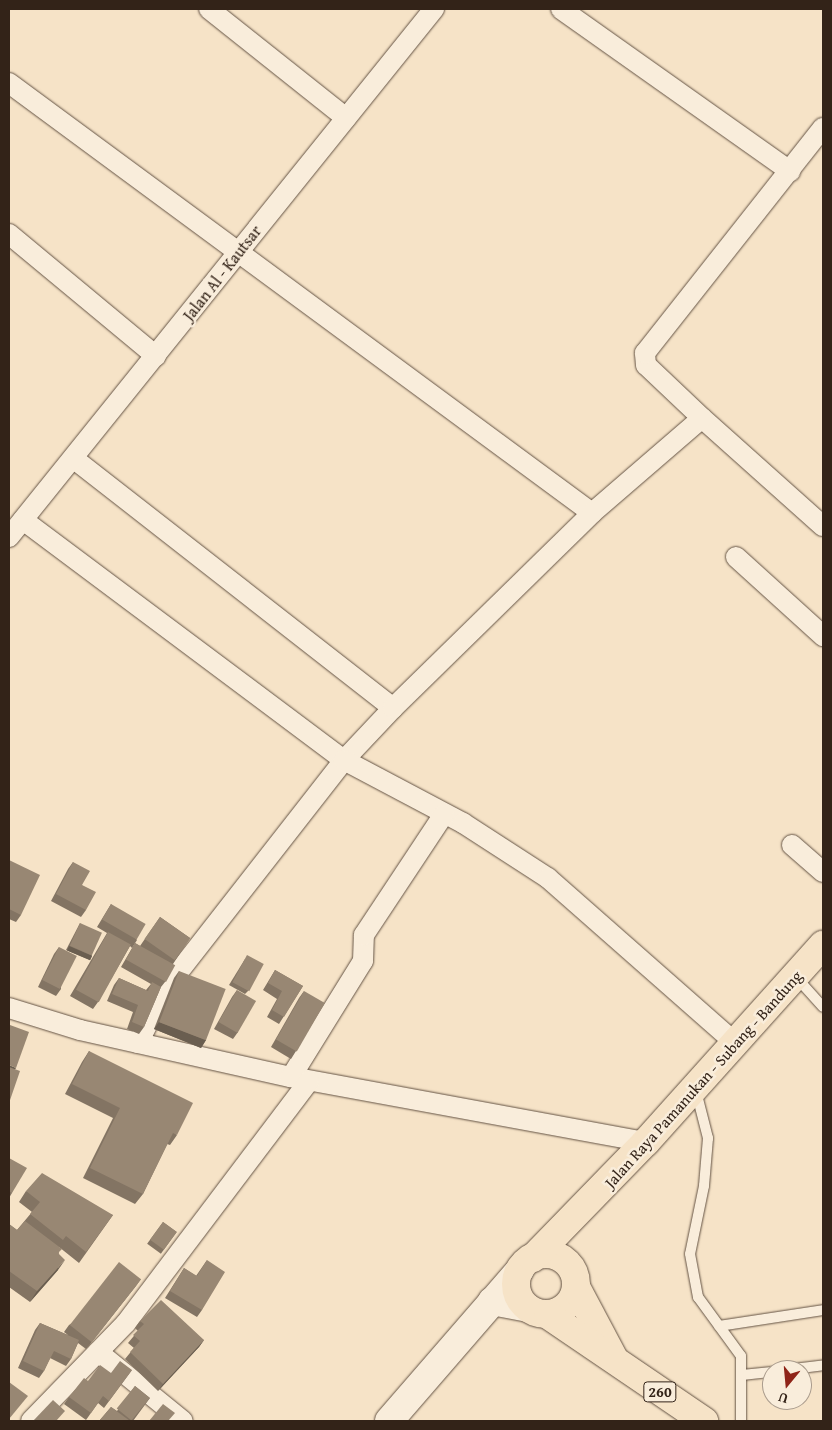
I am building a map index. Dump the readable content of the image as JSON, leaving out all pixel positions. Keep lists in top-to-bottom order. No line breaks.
{"streets":{"main road":["Jalan Raya Pamanukan - Subang - Bandung","260"],"street":["Jalan Al - Kautsar"]},"crossings":[["Jalan Raya Pamanukan - Subang - Bandung","260"]],"north":"bottom"}
